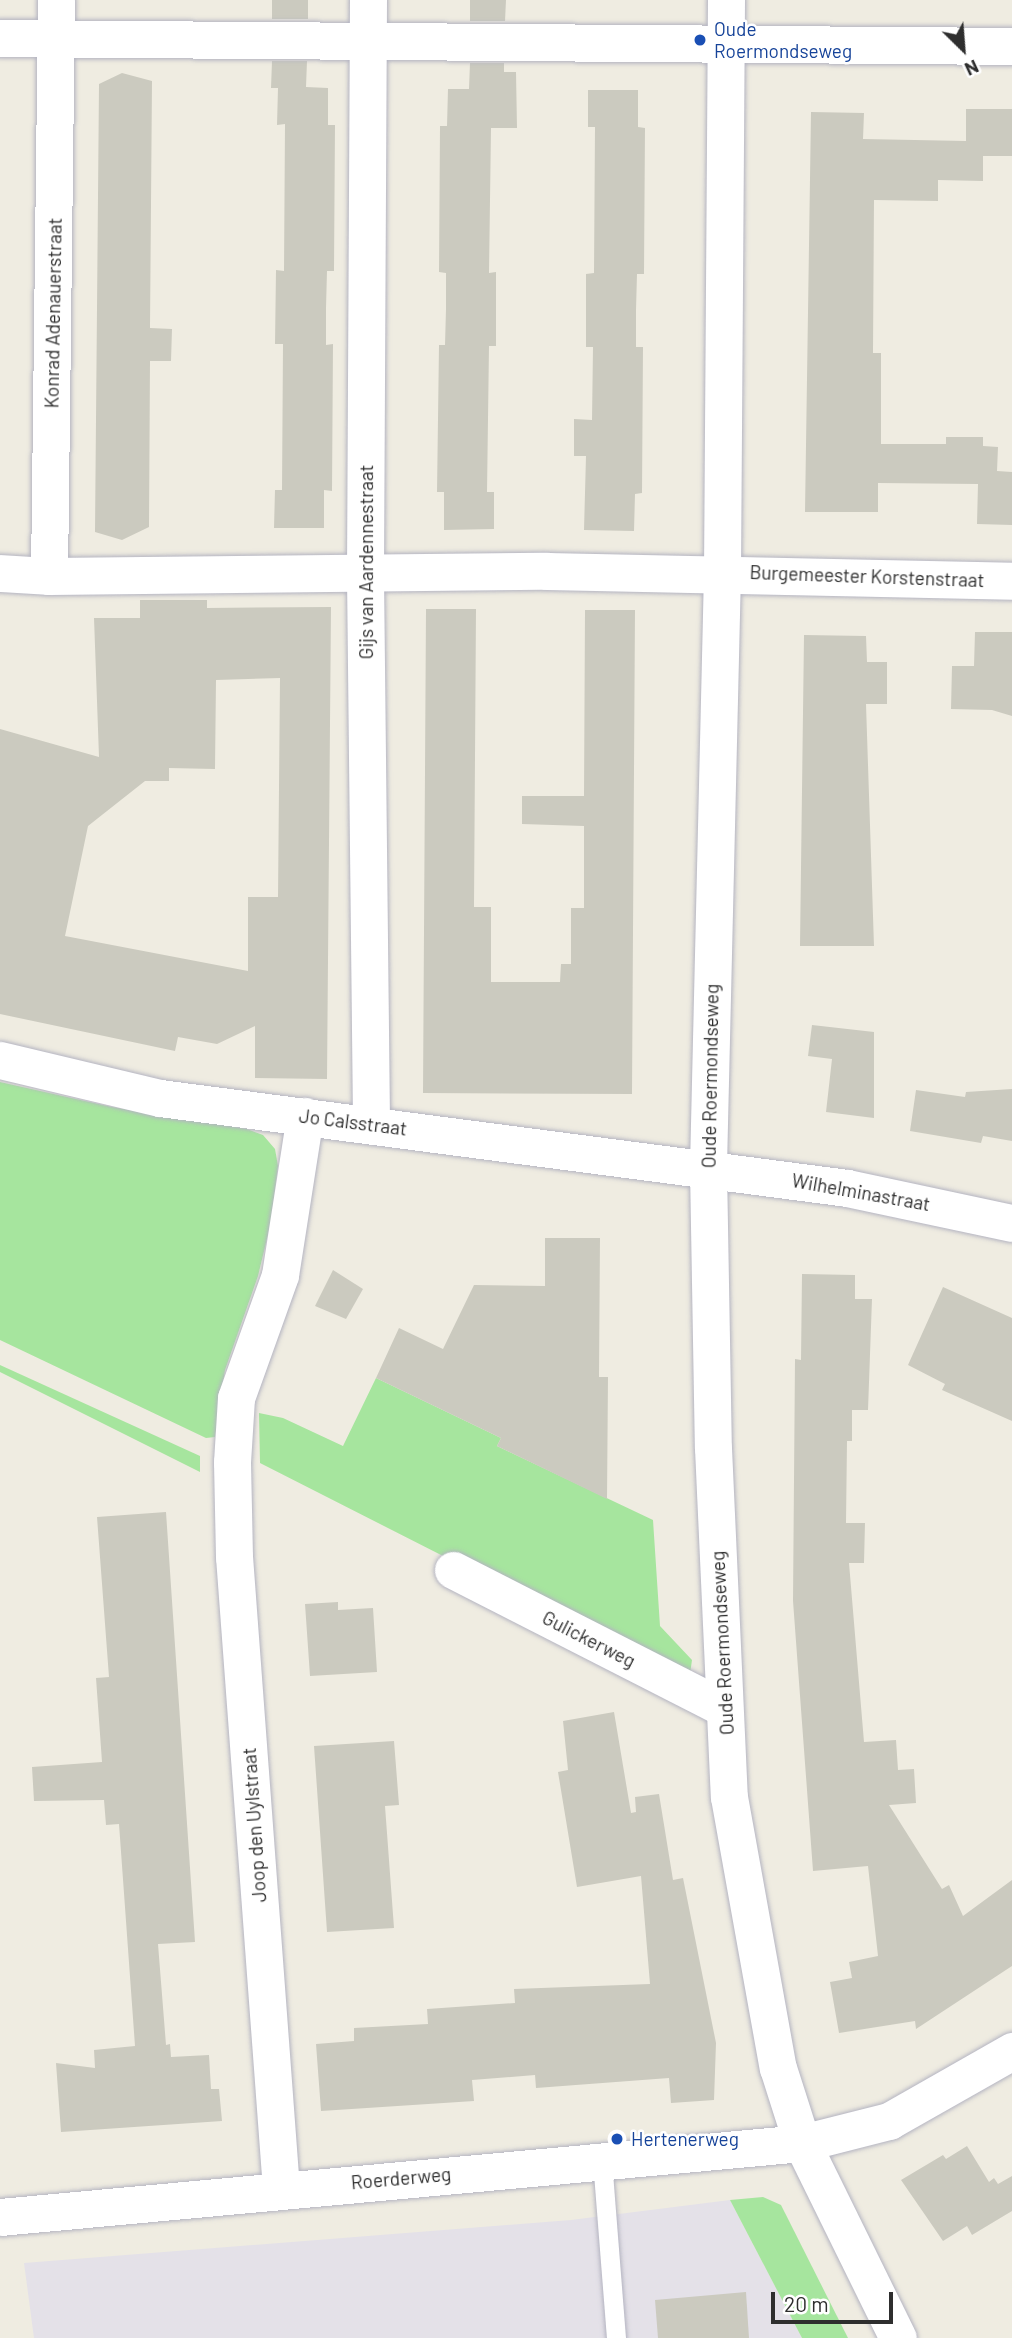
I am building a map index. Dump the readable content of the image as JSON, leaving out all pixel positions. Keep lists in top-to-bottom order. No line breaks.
{"streets":{"street":["Konrad Adenauerstraat","Gijs van Aardennestraat","Burgemeester Korstenstraat","Oude Roermondseweg","Jo Calsstraat","Wilhelminastraat","Gulickerweg","Joop den Uylstraat","Roerderweg"]},"crossings":[["Konrad Adenauerstraat","Burgemeester Korstenstraat"],["Gijs van Aardennestraat","Burgemeester Korstenstraat"],["Gijs van Aardennestraat","Jo Calsstraat"],["Burgemeester Korstenstraat","Oude Roermondseweg"],["Oude Roermondseweg","Jo Calsstraat"],["Oude Roermondseweg","Wilhelminastraat"],["Oude Roermondseweg","Gulickerweg"],["Oude Roermondseweg","Roerderweg"],["Jo Calsstraat","Wilhelminastraat"],["Jo Calsstraat","Joop den Uylstraat"],["Joop den Uylstraat","Roerderweg"]],"places":["Oude Roermondseweg","Hertenerweg"],"scale_bar":"20 m","north":"bottom right"}
